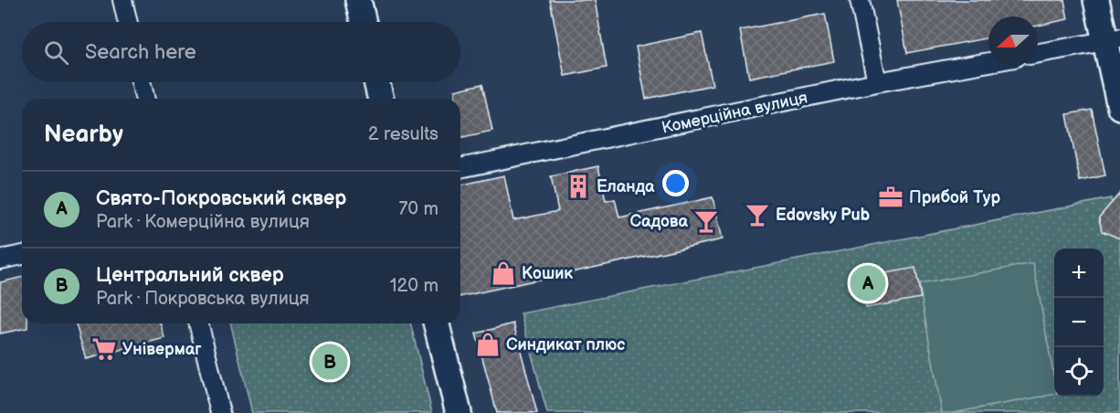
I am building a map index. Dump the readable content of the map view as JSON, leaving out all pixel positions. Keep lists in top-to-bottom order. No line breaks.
{"streets":{"street":["Комерційна вулиця"]},"places":{"building":["Еланда"],"office":["Прибой Тур"],"bar":["Edovsky Pub","Садова"],"shop":["Кошик","Синдикат плюс"],"supermarket":["Універмаг"]},"north":"left","page":{"search":"Search here","heading":["Nearby","2 results"],"list":[{"mark":"A","name":"Свято-Покровський сквер","note":"Park · Комерційна вулиця","value":"70 m"},{"mark":"B","name":"Центральний сквер","note":"Park · Покровська вулиця","value":"120 m"}],"map_buttons":["+","−"],"pins":["A","B"]}}
